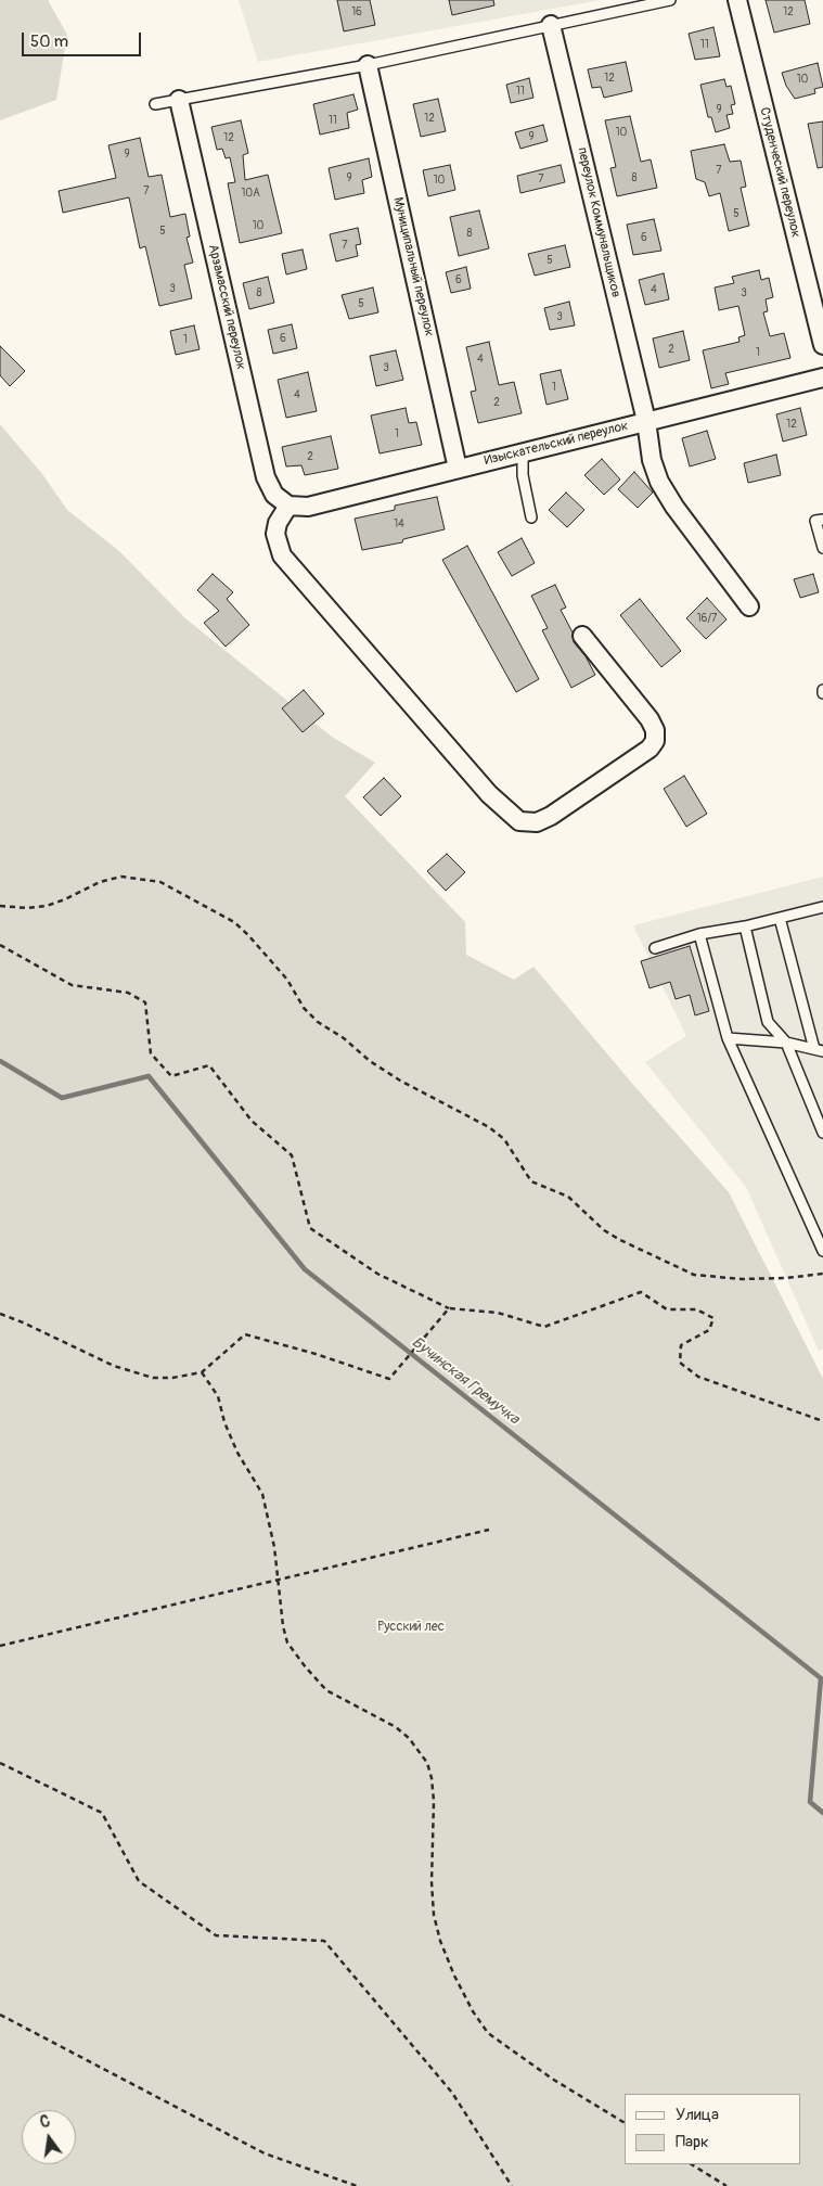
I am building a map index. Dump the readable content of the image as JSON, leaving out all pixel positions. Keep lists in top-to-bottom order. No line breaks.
{"streets":{"street":["Студенческий переулок","переулок Коммунальщиков","Муниципальный переулок","Арзамасский переулок","Изыскательский переулок"]},"crossings":[["переулок Коммунальщиков","Изыскательский переулок"],["Муниципальный переулок","Изыскательский переулок"],["Арзамасский переулок","Изыскательский переулок"]],"water":["Бучинская Гремучка"],"parks":["Русский лес"],"house_numbers":["16","12","11","12","10","11","9","12","11","10","9","12","9","7","9","8","7","10","7","10А","5","10","5","8","6","7","5","6","3","4","8","3","5","3","6","1","2","1","4","3","1","4","2","12","1","2","14","16/7"],"legend":["Улица","Парк"],"scale_bar":"50 m","north":"top"}
